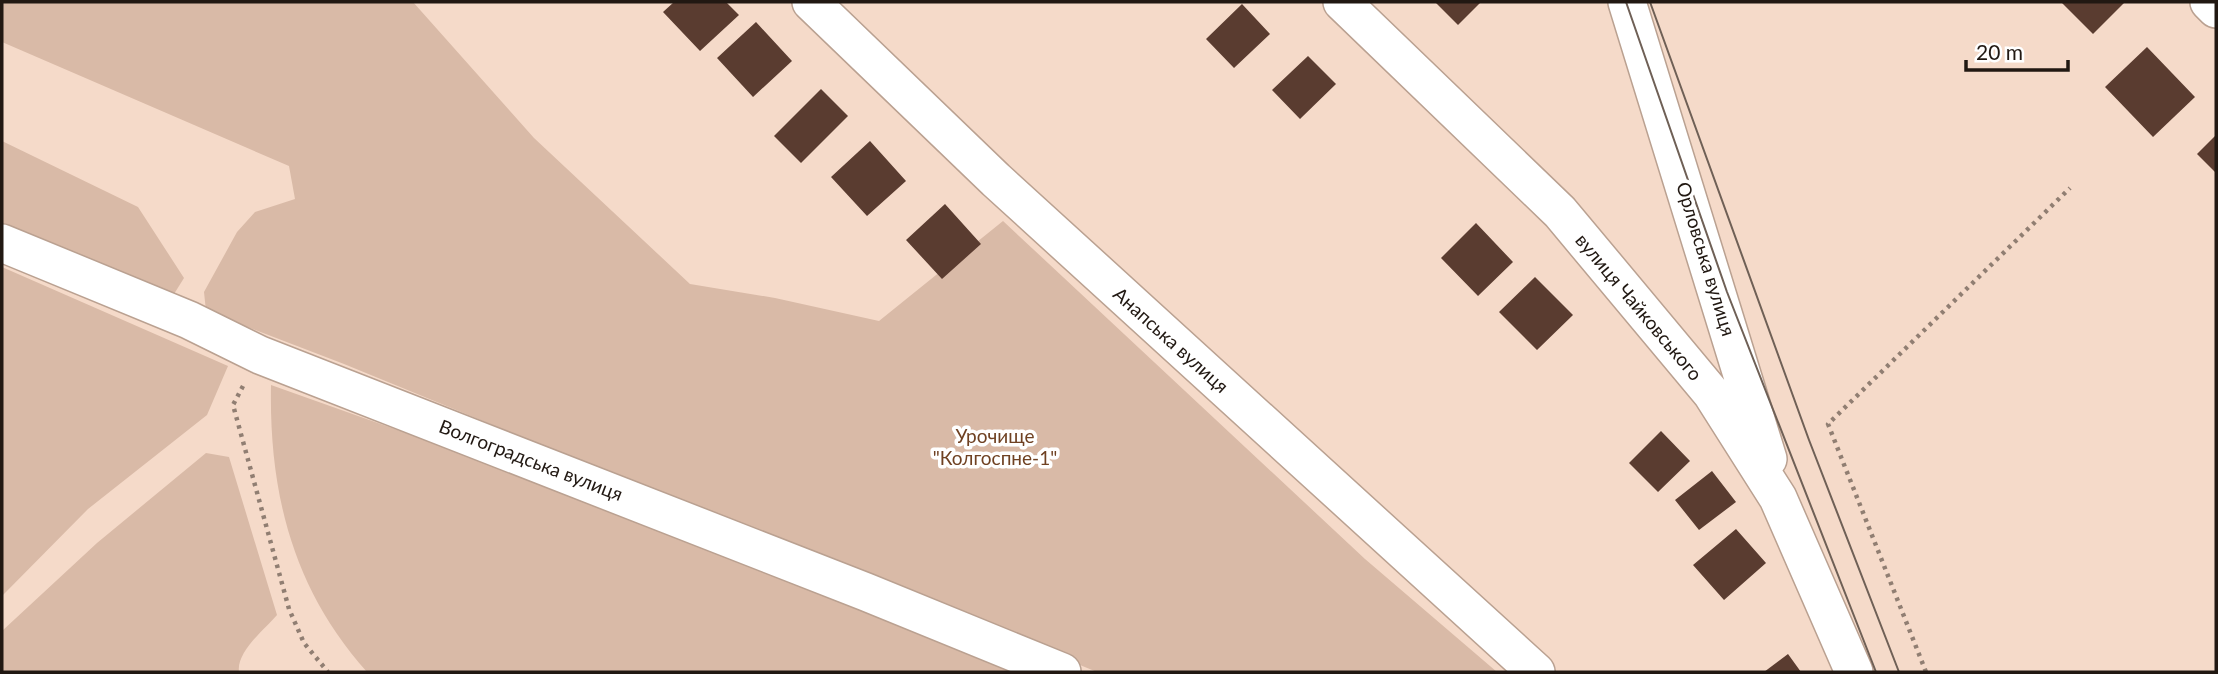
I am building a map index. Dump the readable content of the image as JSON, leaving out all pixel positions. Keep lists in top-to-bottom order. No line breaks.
{"streets":{"street":["Орловська вулиця","вулиця Чайковського","Анапська вулиця","Волгоградська вулиця"]},"crossings":[["Орловська вулиця","вулиця Чайковського"]],"parks":["Урочище \"Колгоспне-1\""],"scale_bar":"20 m"}
